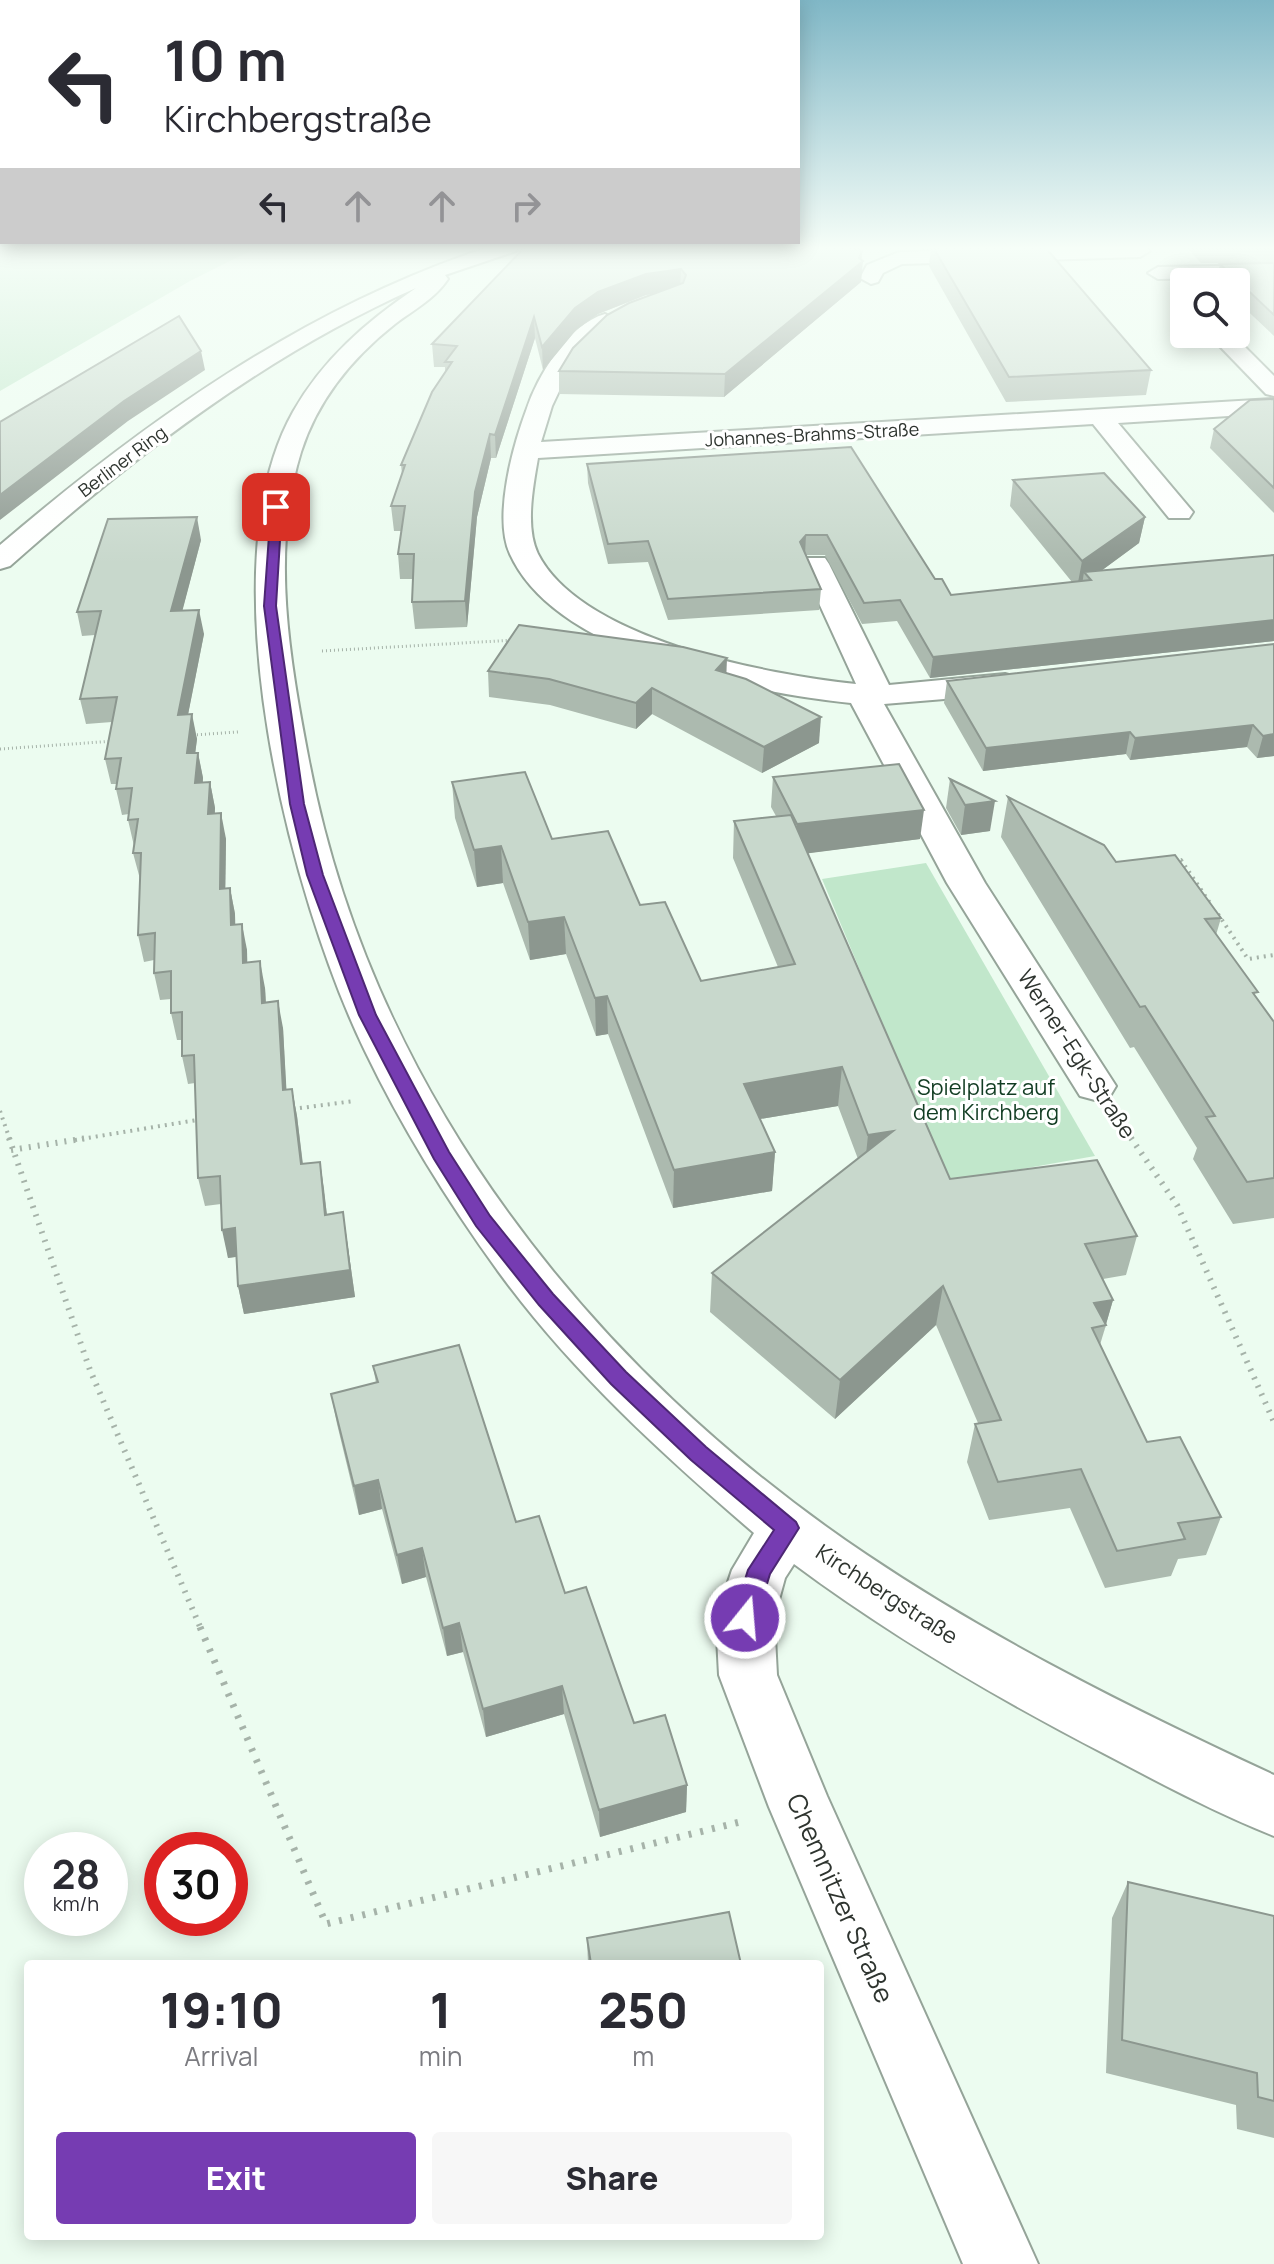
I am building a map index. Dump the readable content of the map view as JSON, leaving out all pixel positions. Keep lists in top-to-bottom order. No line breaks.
{"streets":{"street":["Johannes-Brahms-Straße","Berliner Ring","Werner-Egk-Straße","Kirchbergstraße","Chemnitzer Straße"]},"crossings":[["Kirchbergstraße","Chemnitzer Straße"]],"parks":["Spielplatz auf dem Kirchberg"],"page":{"turn":["10 m","Kirchbergstraße"],"speed":"28 km/h","limit":"30","eta":["19:10","Arrival","1","min","250","m"],"buttons":["Exit","Share"]}}
